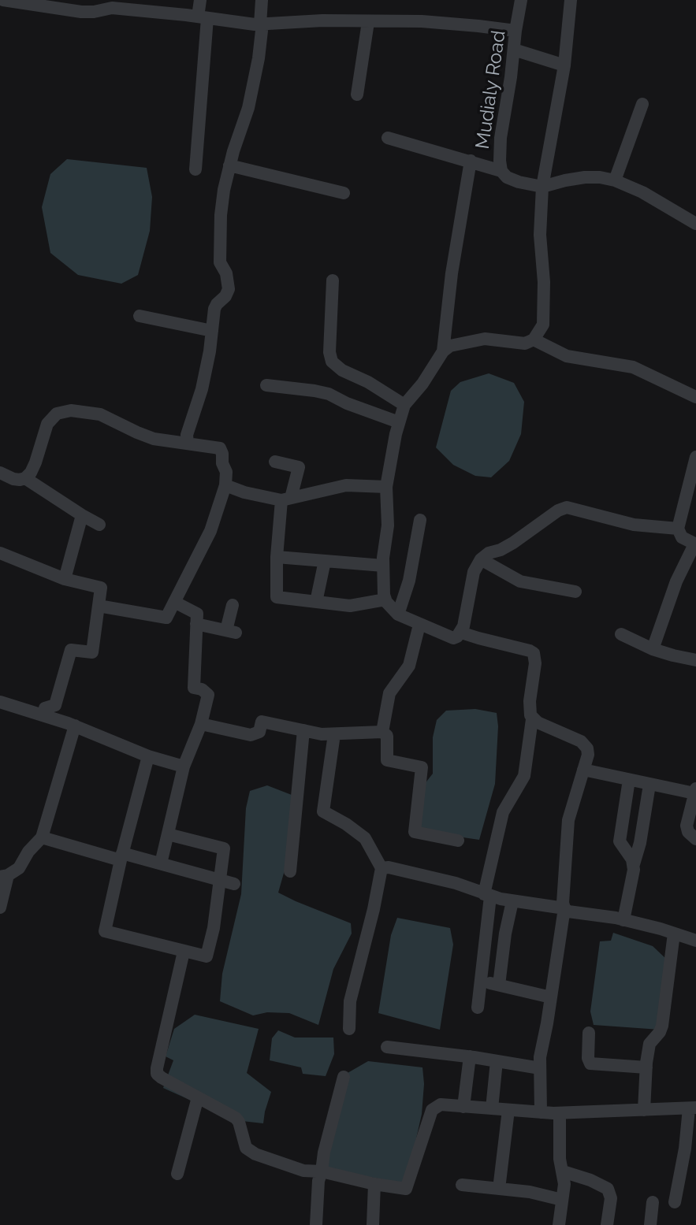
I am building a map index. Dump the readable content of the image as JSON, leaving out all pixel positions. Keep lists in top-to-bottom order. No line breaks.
{"streets":{"street":["Mudialy Road"]}}
